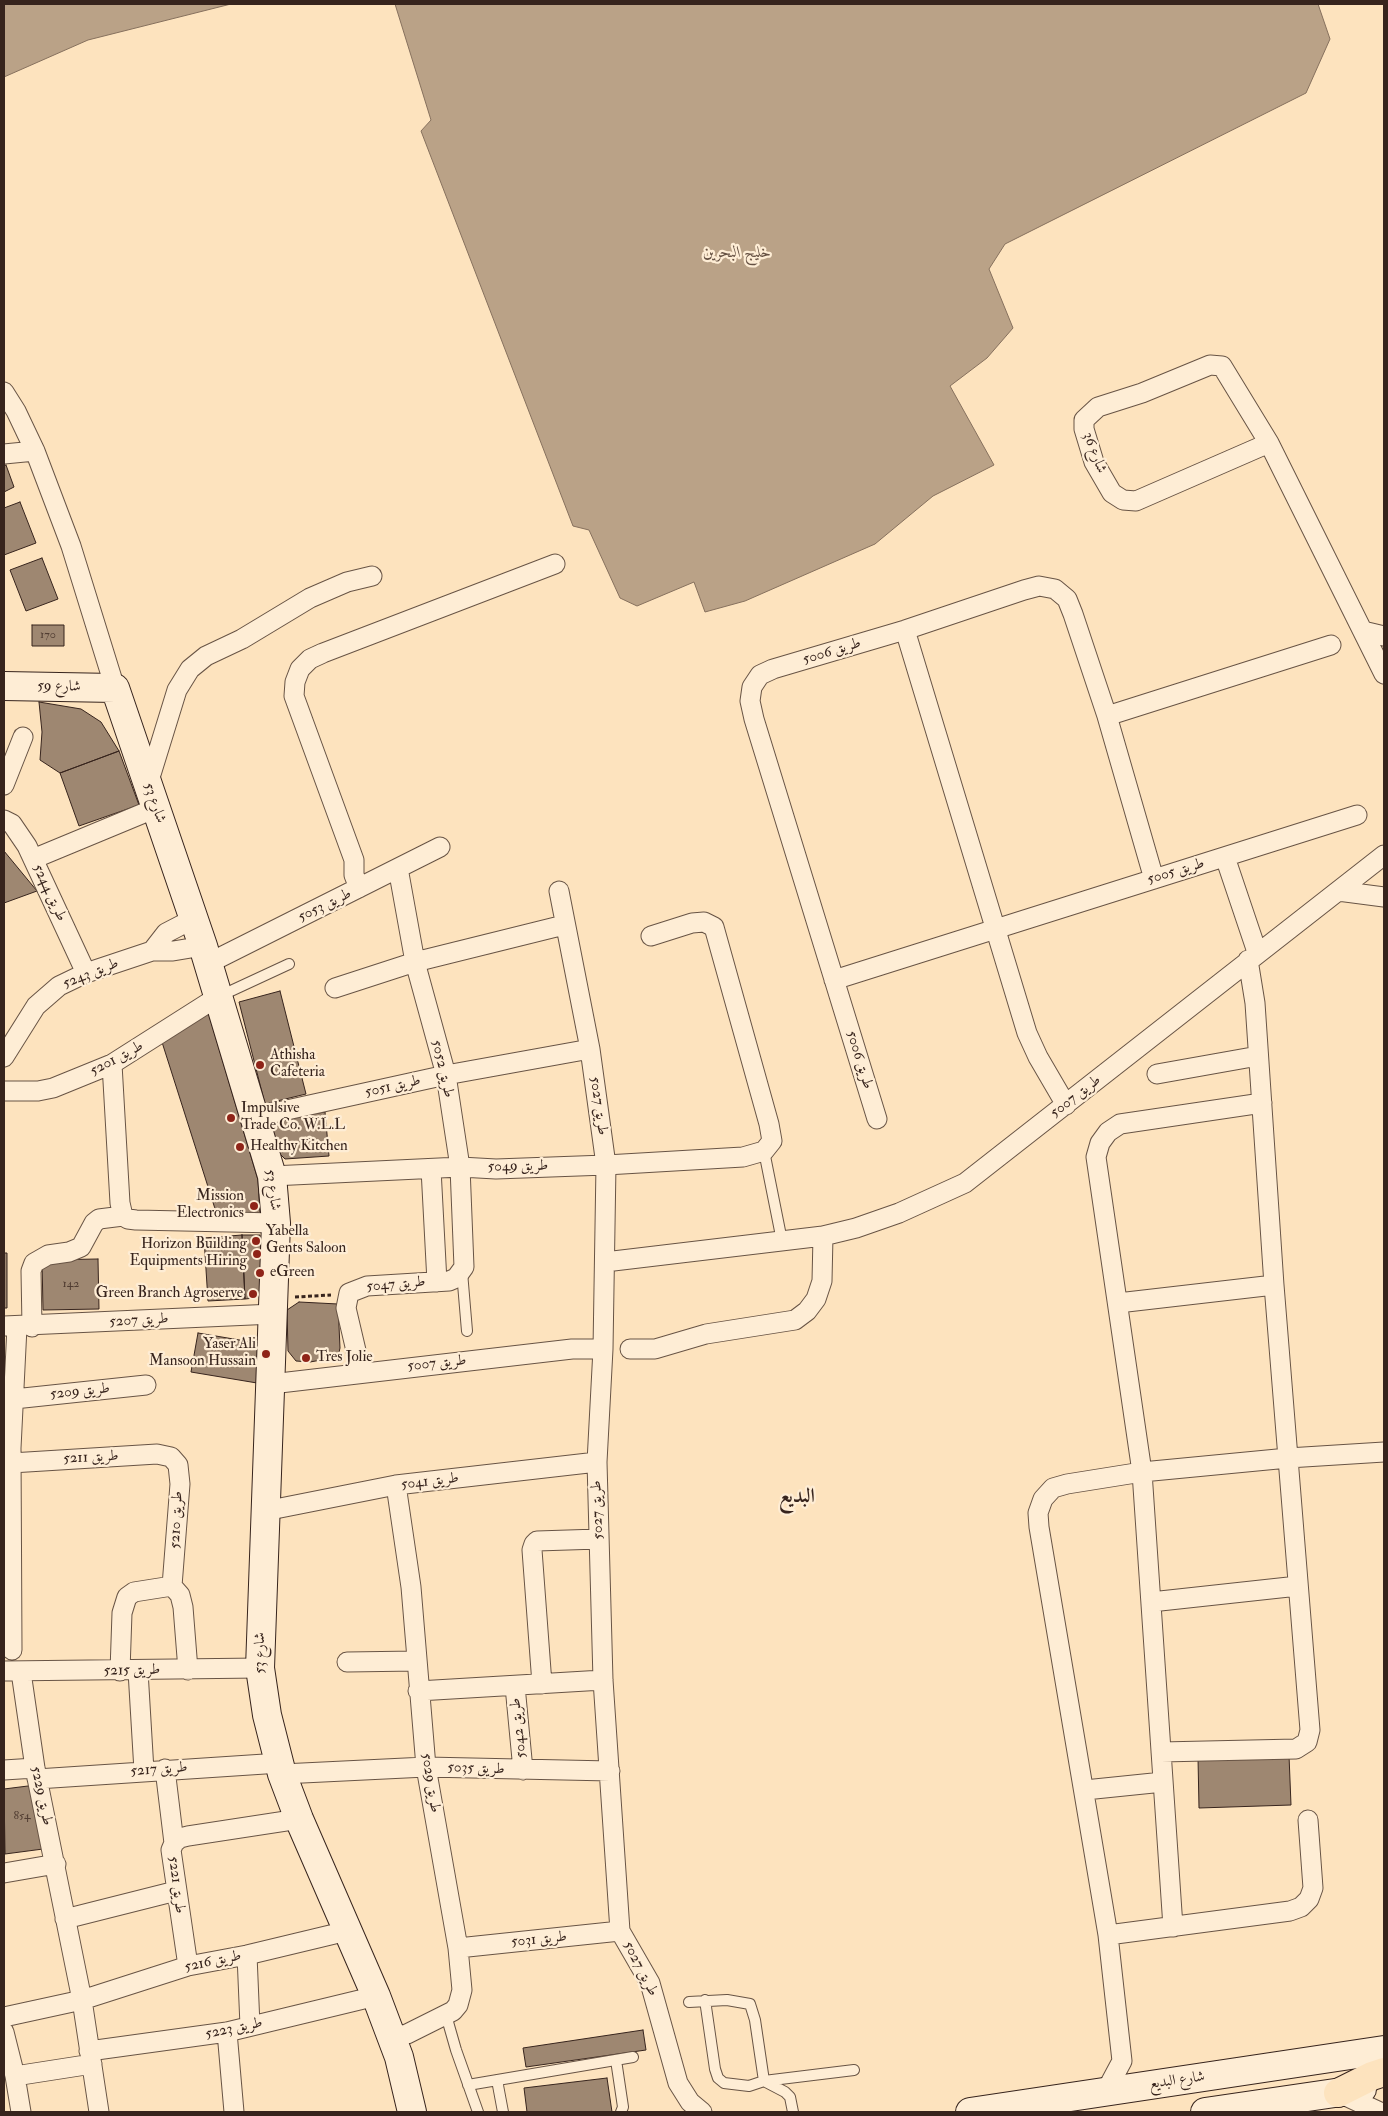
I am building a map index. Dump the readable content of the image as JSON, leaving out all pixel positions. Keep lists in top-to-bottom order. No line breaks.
{"streets":{"street":["شارع 36","طريق 5006","شارع 59","شارع 53","طريق 5005","طريق 5244","طريق 5053","طريق 5243","طريق 5201","طريق 5052","طريق 5051","طريق 5007","طريق 5027","طريق 5049","طريق 5047","طريق 5207","طريق 5209","طريق 5211","طريق 5041","طريق 5210","طريق 5215","طريق 5042","طريق 5035","طريق 5217","طريق 5029","طريق 5229","طريق 5221","طريق 5031","طريق 5216","طريق 5223","شارع البديع"]},"crossings":[["طريق 5006","طريق 5005"],["شارع 59","شارع 53"],["شارع 53","طريق 5053"],["شارع 53","طريق 5243"],["شارع 53","طريق 5201"],["شارع 53","طريق 5051"],["شارع 53","طريق 5007"],["شارع 53","طريق 5049"],["شارع 53","طريق 5207"],["شارع 53","طريق 5041"],["شارع 53","طريق 5215"],["شارع 53","طريق 5035"],["شارع 53","طريق 5217"],["شارع 53","طريق 5029"],["شارع 53","طريق 5221"],["شارع 53","طريق 5216"],["شارع 53","طريق 5223"],["طريق 5244","طريق 5243"],["طريق 5053","طريق 5243"],["طريق 5053","طريق 5052"],["طريق 5052","طريق 5051"],["طريق 5052","طريق 5049"],["طريق 5052","طريق 5047"],["طريق 5051","طريق 5027"],["طريق 5007","طريق 5027"],["طريق 5007","طريق 5047"],["طريق 5027","طريق 5049"],["طريق 5027","طريق 5041"],["طريق 5027","طريق 5035"],["طريق 5027","طريق 5031"],["طريق 5211","طريق 5210"],["طريق 5041","طريق 5029"],["طريق 5215","طريق 5229"],["طريق 5042","طريق 5035"],["طريق 5035","طريق 5217"],["طريق 5035","طريق 5029"],["طريق 5217","طريق 5229"],["طريق 5029","طريق 5031"],["طريق 5229","طريق 5216"],["طريق 5229","طريق 5223"],["طريق 5221","طريق 5216"]],"districts":["البديع"],"water":["خليج البحرين"],"places":["Athisha Cafeteria","Impulsive Trade Co. W.L.L","Healthy Kitchen","Mission Electronics","Yabella Gents Saloon","Horizon Building Equipments Hiring","eGreen","Green Branch Agroserve","Yaser Ali Mansoon Hussain","Tres Jolie"],"house_numbers":["170","142","854"]}
